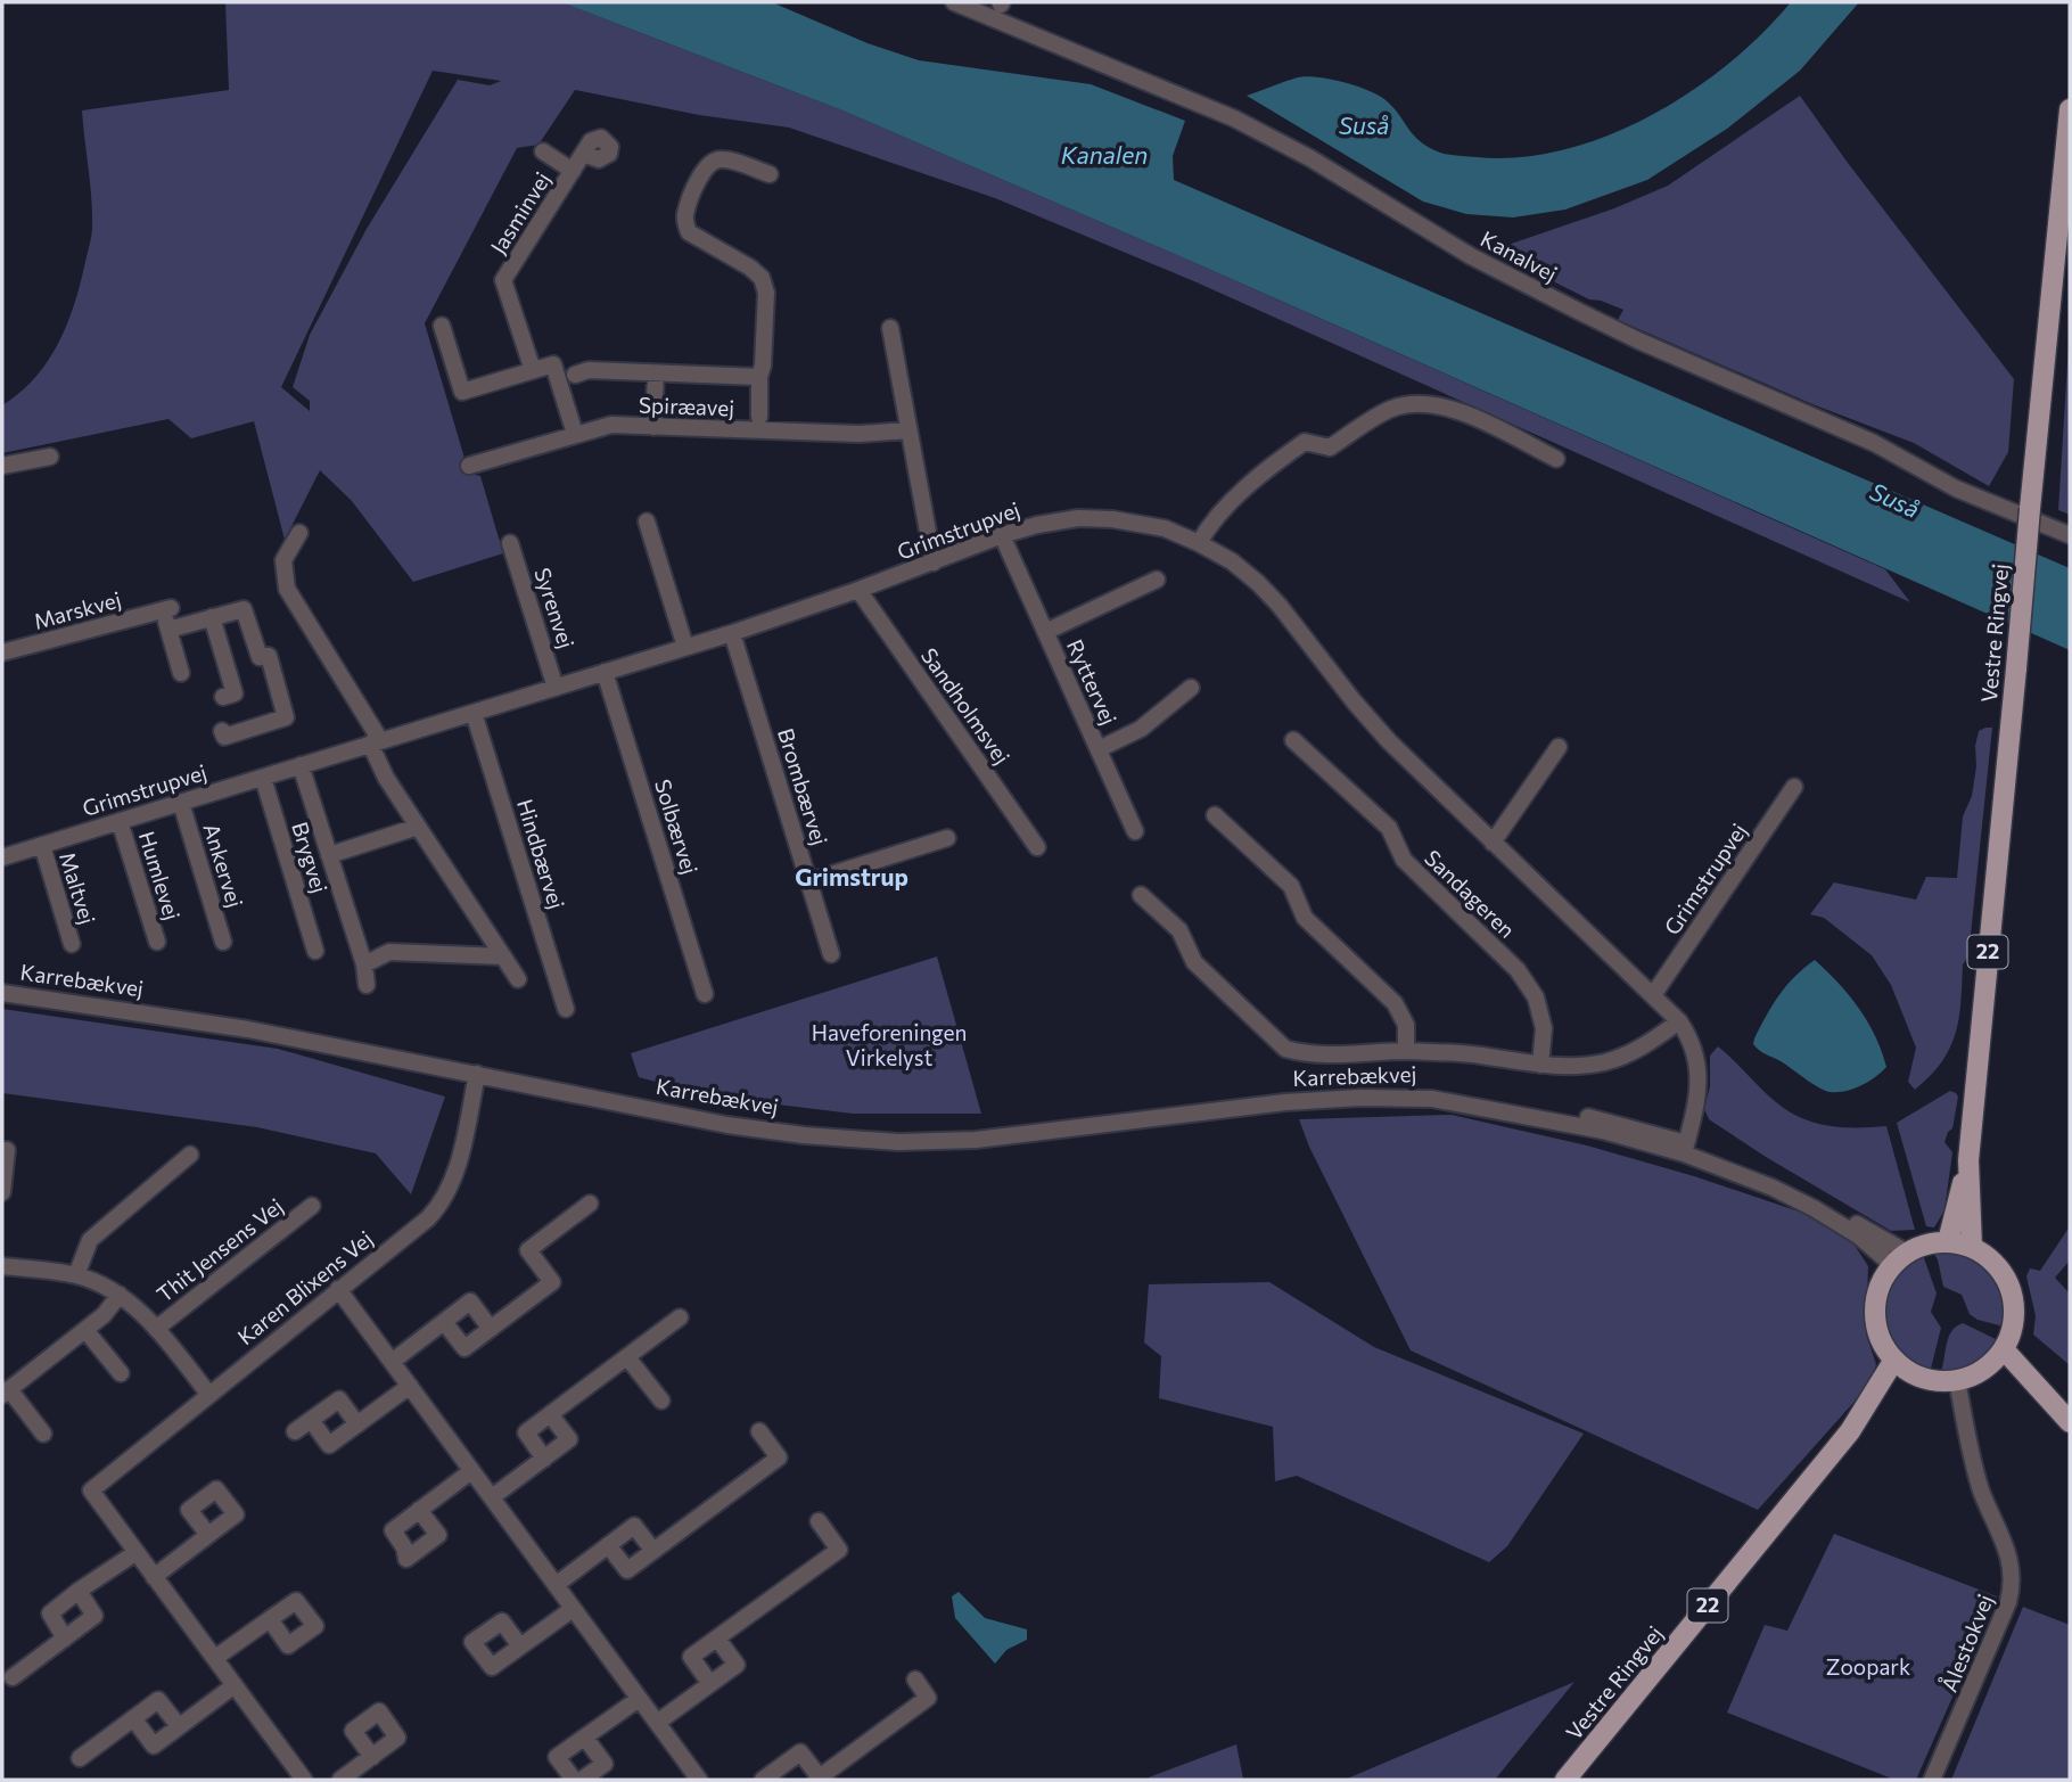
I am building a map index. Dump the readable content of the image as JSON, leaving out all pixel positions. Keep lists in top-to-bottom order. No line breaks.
{"streets":{"main road":["Vestre Ringvej","22"],"street":["Jasminvej","Kanalvej","Spiræavej","Grimstrupvej","Syrenvej","Marskvej","Ryttervej","Sandholmsvej","Brombærvej","Solbærvej","Hindbærvej","Brygvej","Ankervej","Humlevej","Maltvej","Sandageren","Karrebækvej","Thit Jensens Vej","Karen Blixens Vej","Ålestokvej"]},"crossings":[["Grimstrupvej","Syrenvej"],["Grimstrupvej","Ryttervej"],["Grimstrupvej","Sandholmsvej"],["Grimstrupvej","Brombærvej"],["Grimstrupvej","Solbærvej"],["Grimstrupvej","Hindbærvej"],["Grimstrupvej","Brygvej"],["Grimstrupvej","Ankervej"],["Grimstrupvej","Humlevej"],["Grimstrupvej","Maltvej"],["Grimstrupvej","Karrebækvej"],["Vestre Ringvej","Karrebækvej"],["Vestre Ringvej","Ålestokvej"],["Karrebækvej","Karen Blixens Vej"],["Karrebækvej","Ålestokvej"],["Thit Jensens Vej","Karen Blixens Vej"]],"districts":["Grimstrup"],"water":["Suså","Kanalen"],"parks":["Haveforeningen Virkelyst","Zoopark"]}
